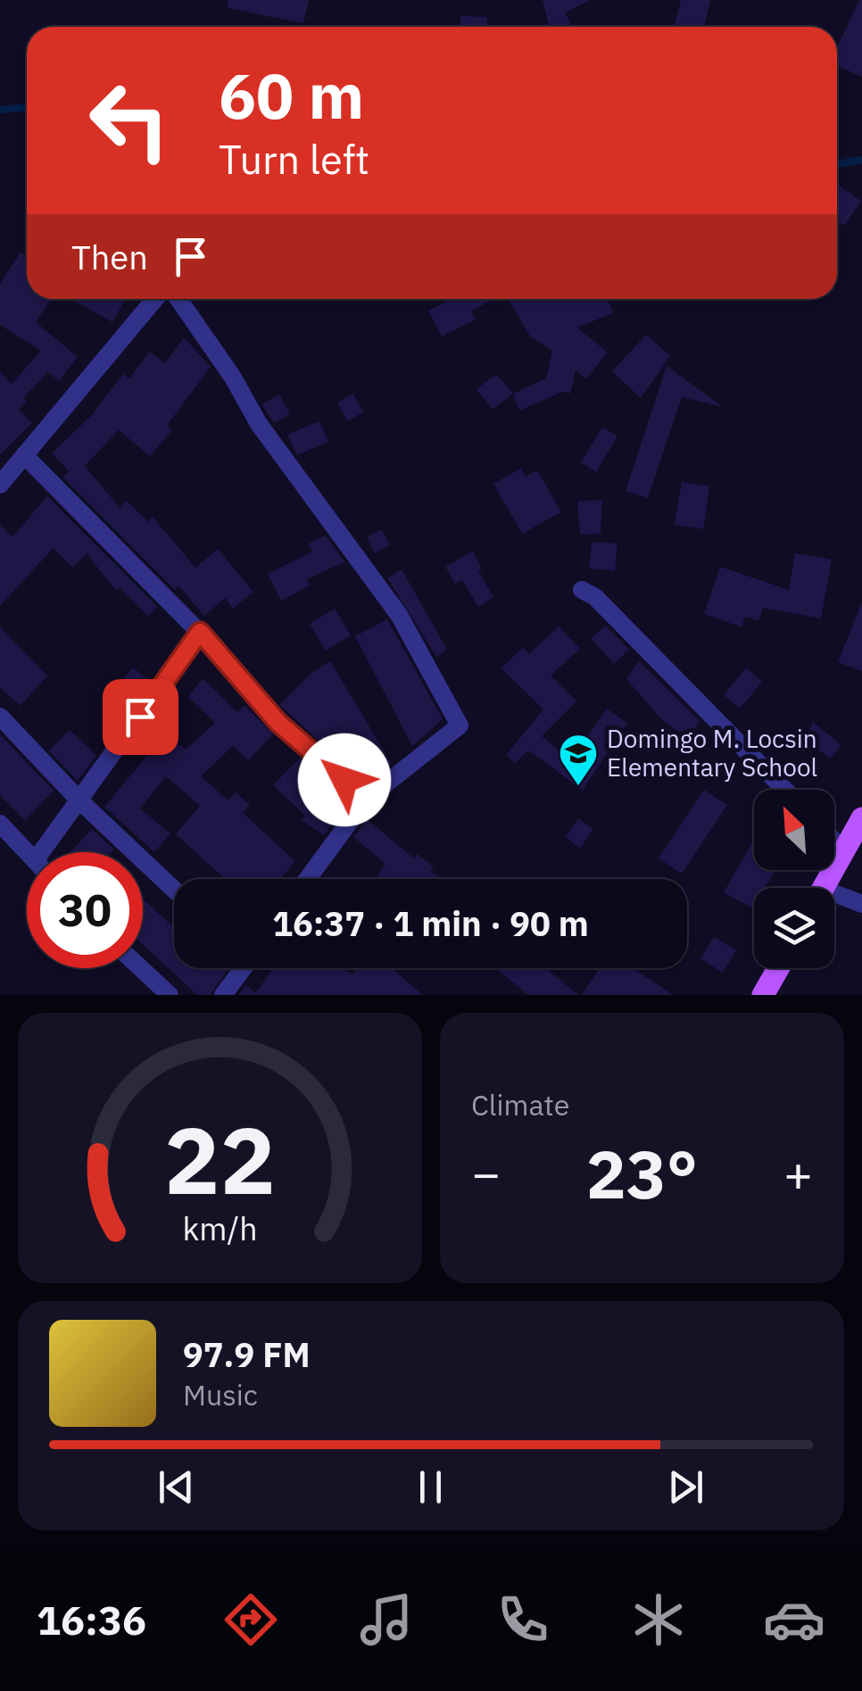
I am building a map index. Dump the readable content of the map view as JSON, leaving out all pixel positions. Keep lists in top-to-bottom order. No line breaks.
{"places":{"school or university":["Domingo M. Locsin Elementary School"]},"north":"top left","page":{"turn":["60 m","Turn left"],"then":"Then","limit":"30","trip":"16:37 · 1 min · 90 m","tile":"Climate","heat":["−","23°","+"],"song":["97.9 FM","Music"],"tabs":"16:36","gauge":["22","km/h"]}}
